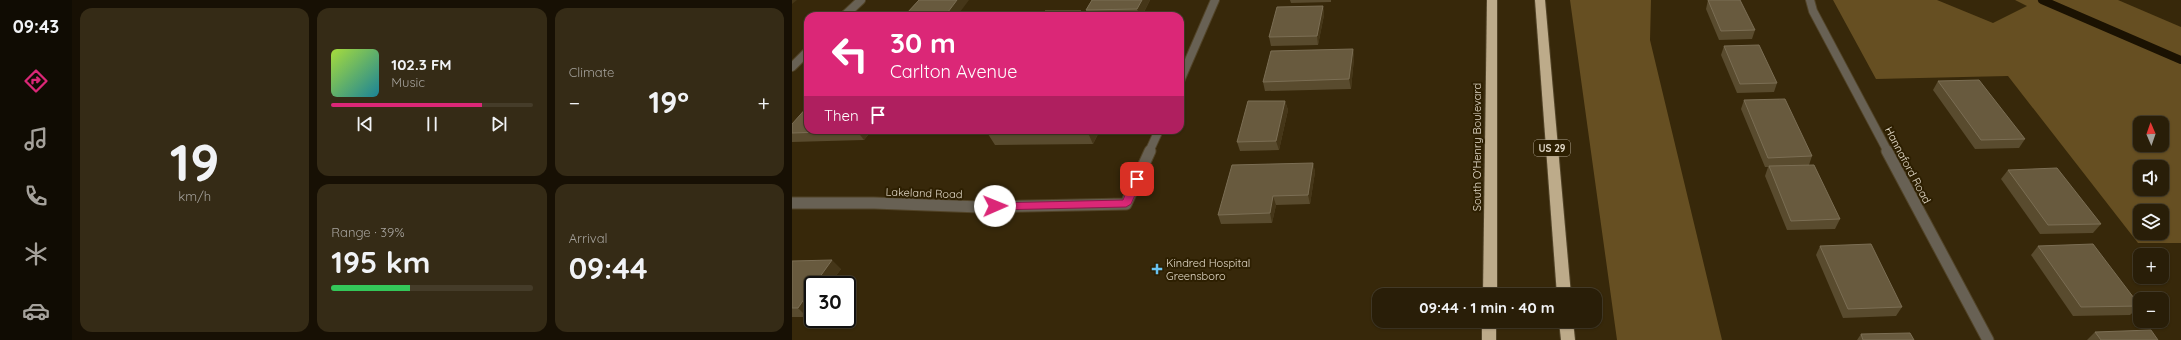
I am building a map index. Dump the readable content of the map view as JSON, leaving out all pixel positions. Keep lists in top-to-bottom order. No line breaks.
{"streets":{"highway":["South O'Henry Boulevard","US 29"],"street":["Hannaford Road","Lakeland Road"]},"places":{"health":["Kindred Hospital Greensboro"]},"north":"top","page":{"tabs":"09:43","tile":[["19","km/h"],"Climate",["Range · 39%","195 km"],["Arrival","09:44"]],"turn":["30 m","Carlton Avenue"],"song":["102.3 FM","Music"],"heat":["−","19°","+"],"then":"Then","map_buttons":["+","−"],"limit":"30","trip":"09:44 · 1 min · 40 m"}}
